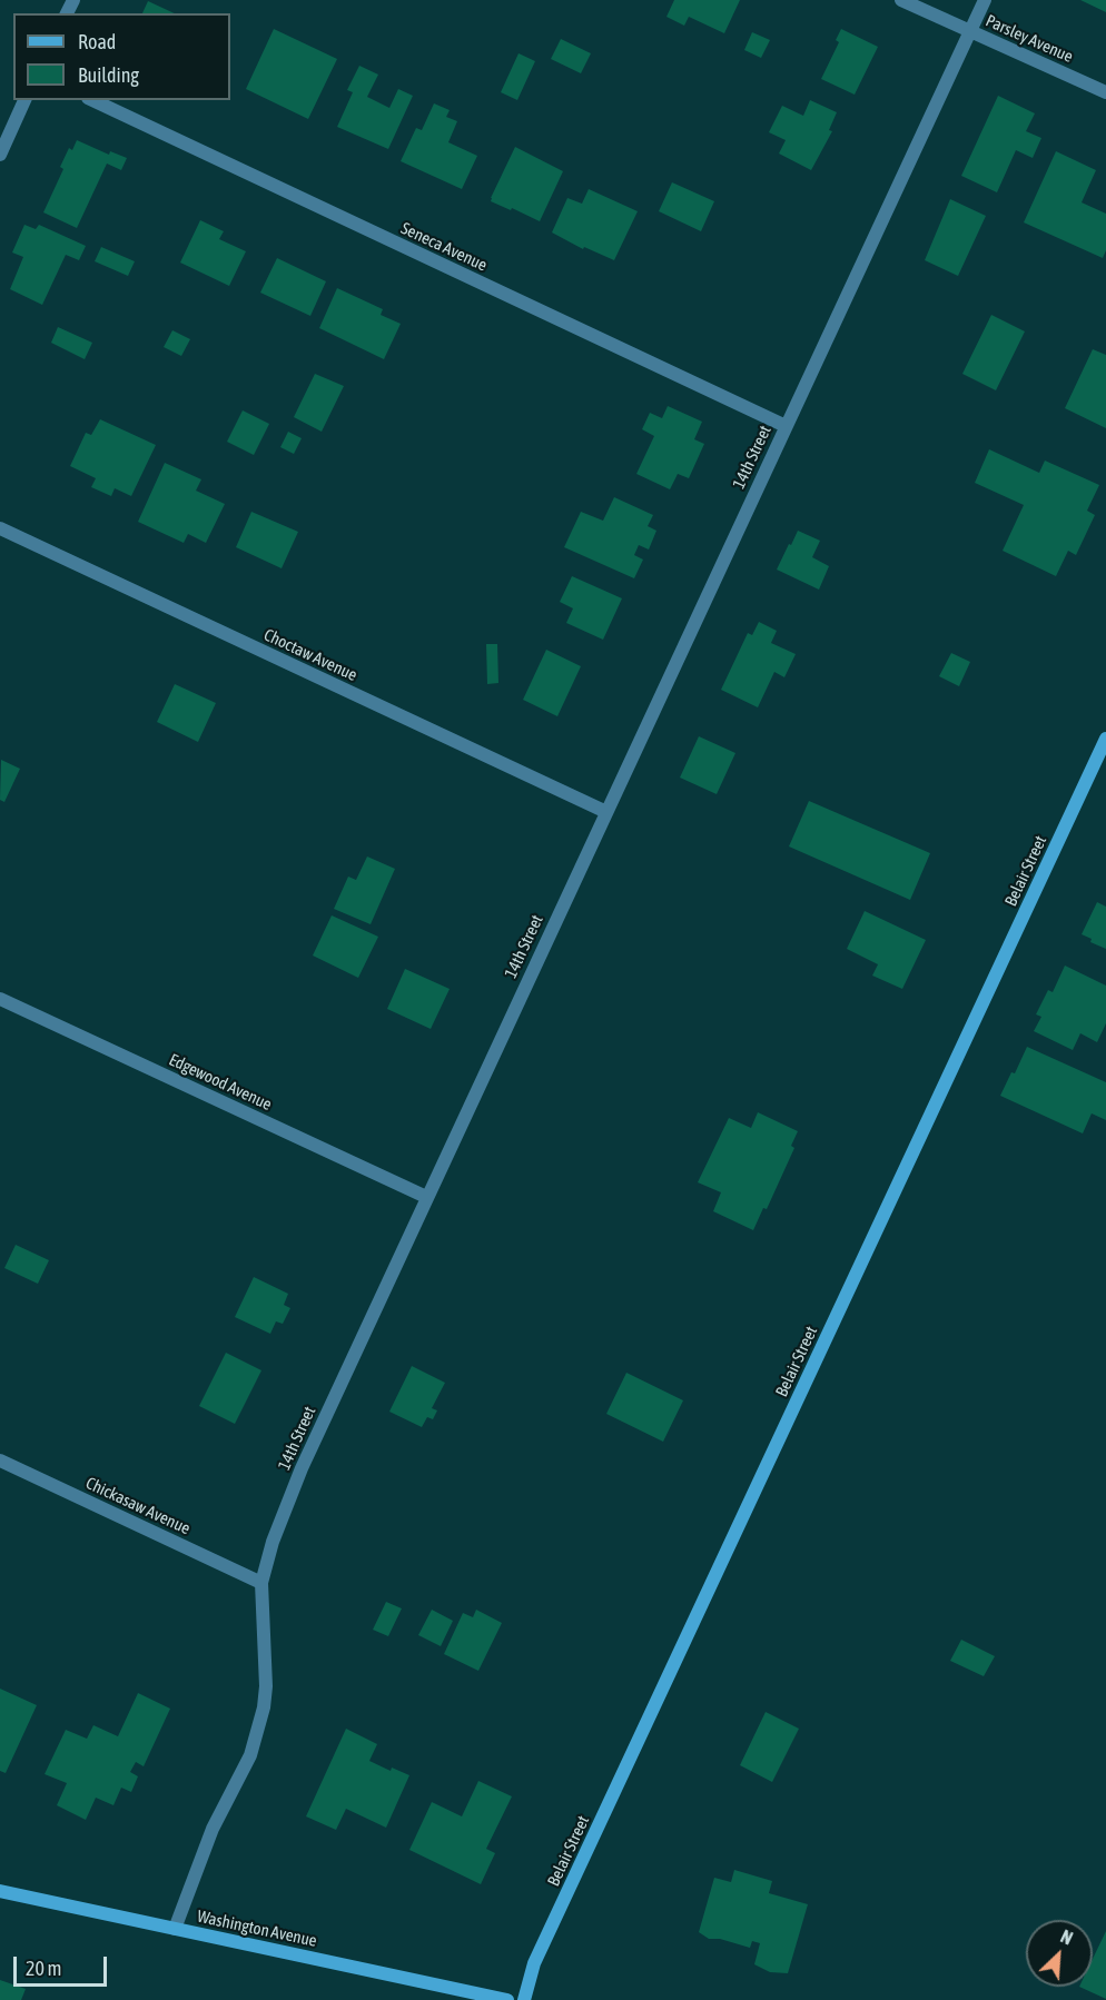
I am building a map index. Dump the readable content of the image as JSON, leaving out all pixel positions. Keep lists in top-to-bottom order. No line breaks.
{"streets":{"street":["Parsley Avenue","Seneca Avenue","14th Street","Choctaw Avenue","Belair Street","Edgewood Avenue","Chickasaw Avenue","Washington Avenue"]},"crossings":[["Parsley Avenue","14th Street"],["Seneca Avenue","14th Street"],["14th Street","Choctaw Avenue"],["14th Street","Edgewood Avenue"],["14th Street","Chickasaw Avenue"],["14th Street","Washington Avenue"]],"legend":["Road","Building"],"scale_bar":"20 m","north":"top right"}
